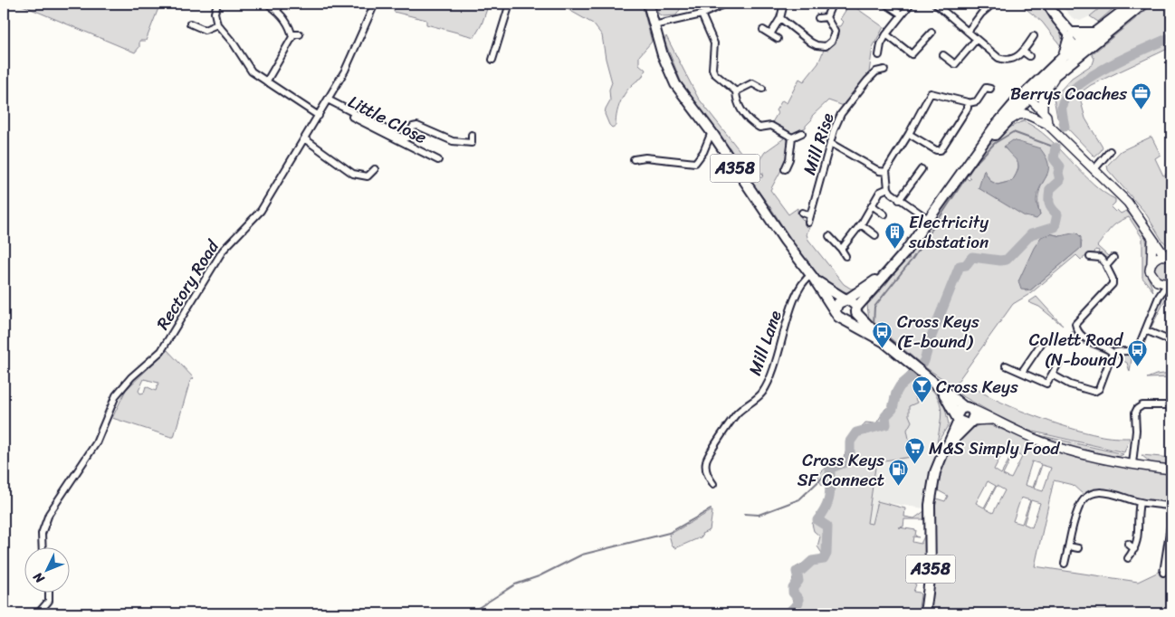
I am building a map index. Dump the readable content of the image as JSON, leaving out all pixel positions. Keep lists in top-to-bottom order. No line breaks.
{"streets":{"main road":["A358"],"street":["Little Close","Mill Rise","Rectory Road","Mill Lane"]},"crossings":[["Little Close","Rectory Road"],["A358","Mill Lane"]],"places":{"office":["Berrys Coaches"],"building":["Electricity substation"],"bus stop":["Cross Keys (E-bound)","Collett Road (N-bound)"],"bar":["Cross Keys"],"supermarket":["M&S Simply Food"],"fuel station":["Cross Keys SF Connect"]},"north":"bottom left"}
